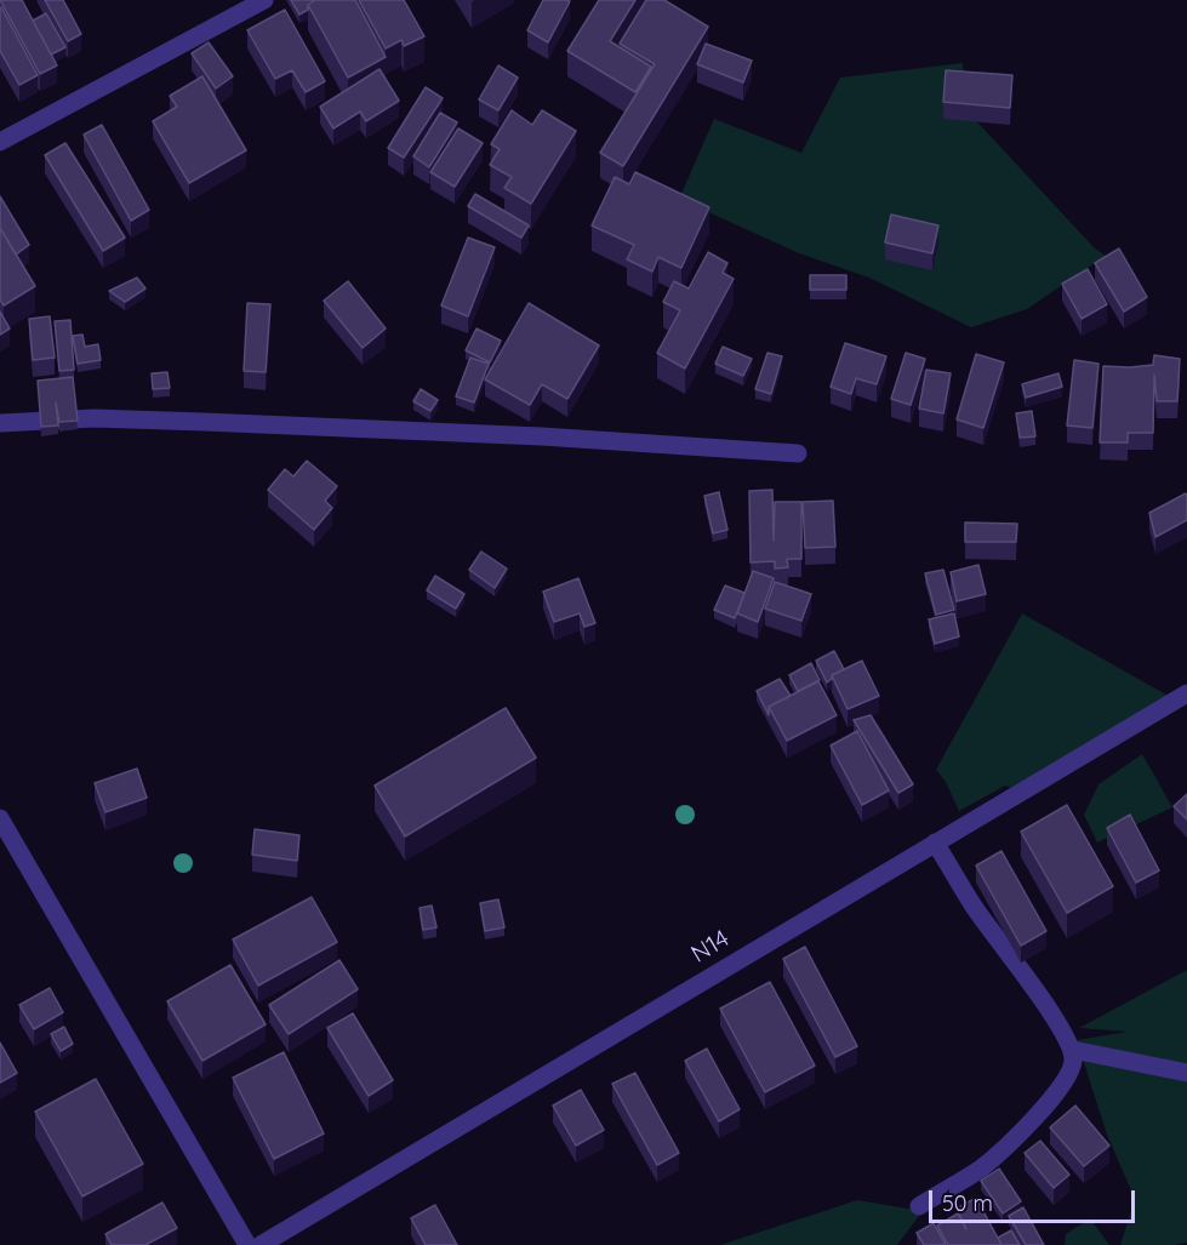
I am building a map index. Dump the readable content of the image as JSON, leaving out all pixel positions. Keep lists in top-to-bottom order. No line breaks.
{"streets":{"street":["N14"]},"scale_bar":"50 m"}
